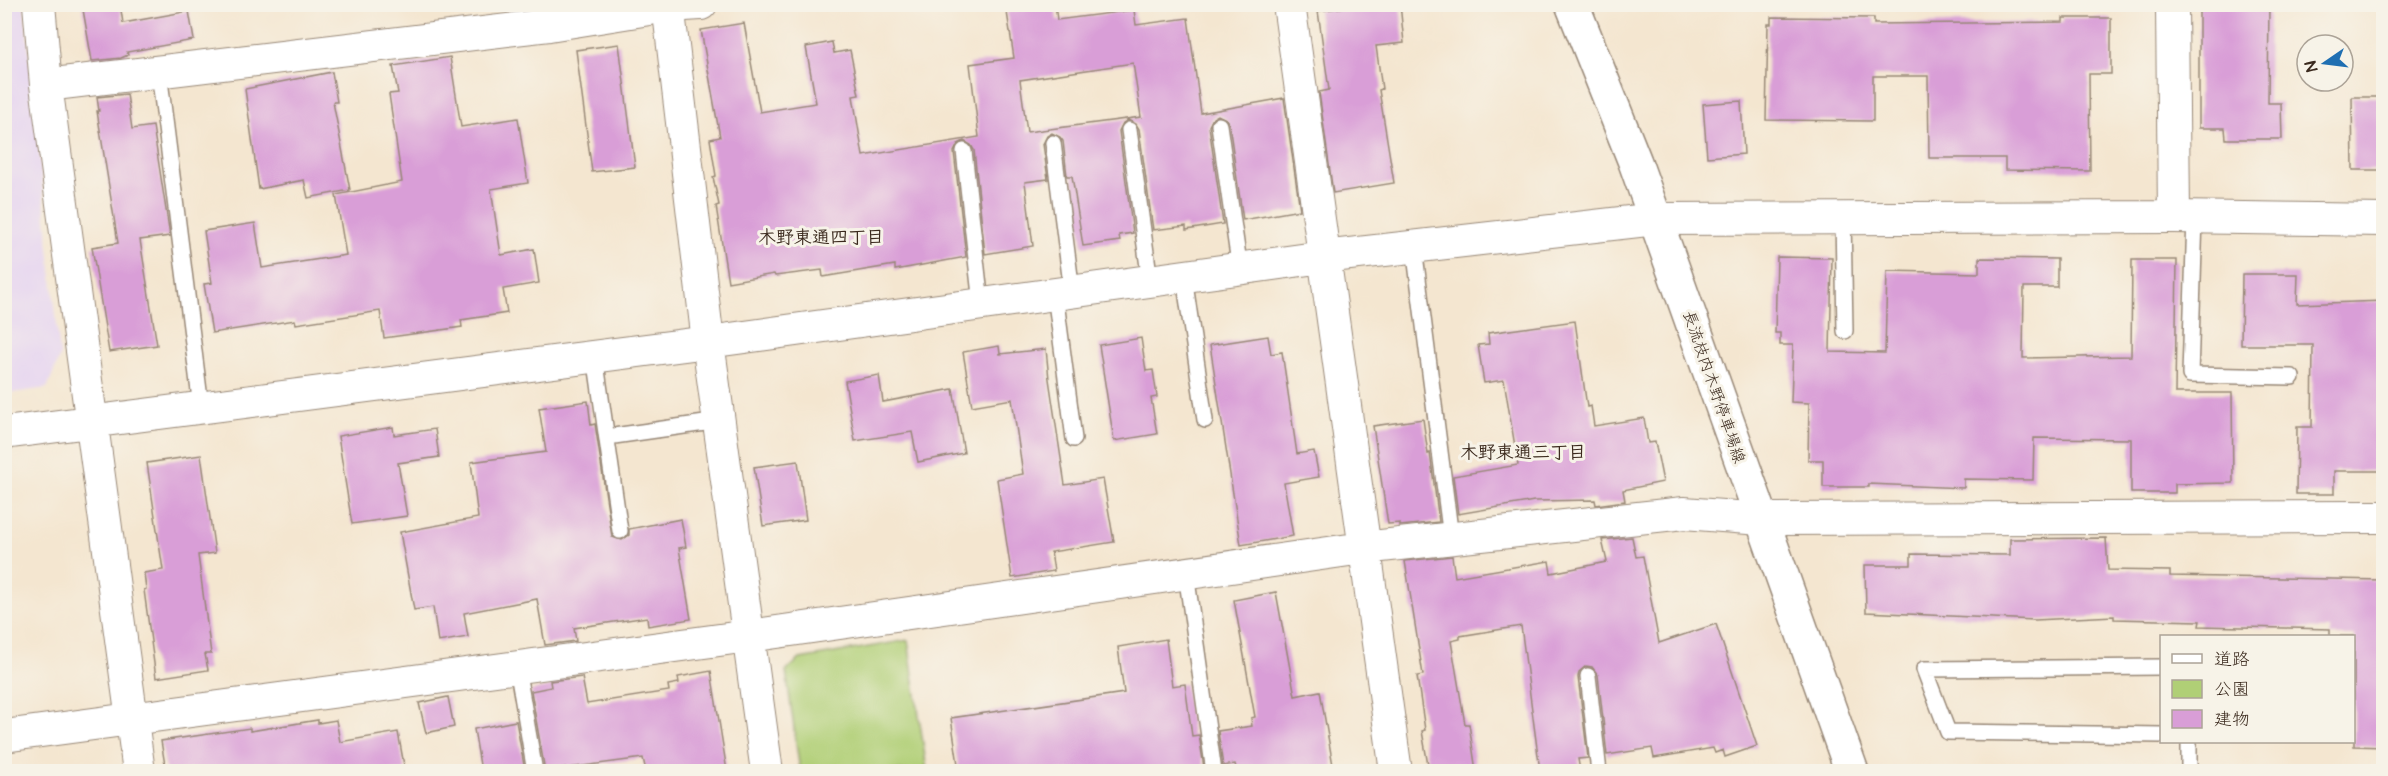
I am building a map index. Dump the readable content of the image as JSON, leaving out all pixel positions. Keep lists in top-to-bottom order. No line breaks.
{"streets":{"main road":["長流枝内木野停車場線"]},"districts":["木野東通四丁目","木野東通三丁目"],"legend":["道路","公園","建物"],"north":"left"}
